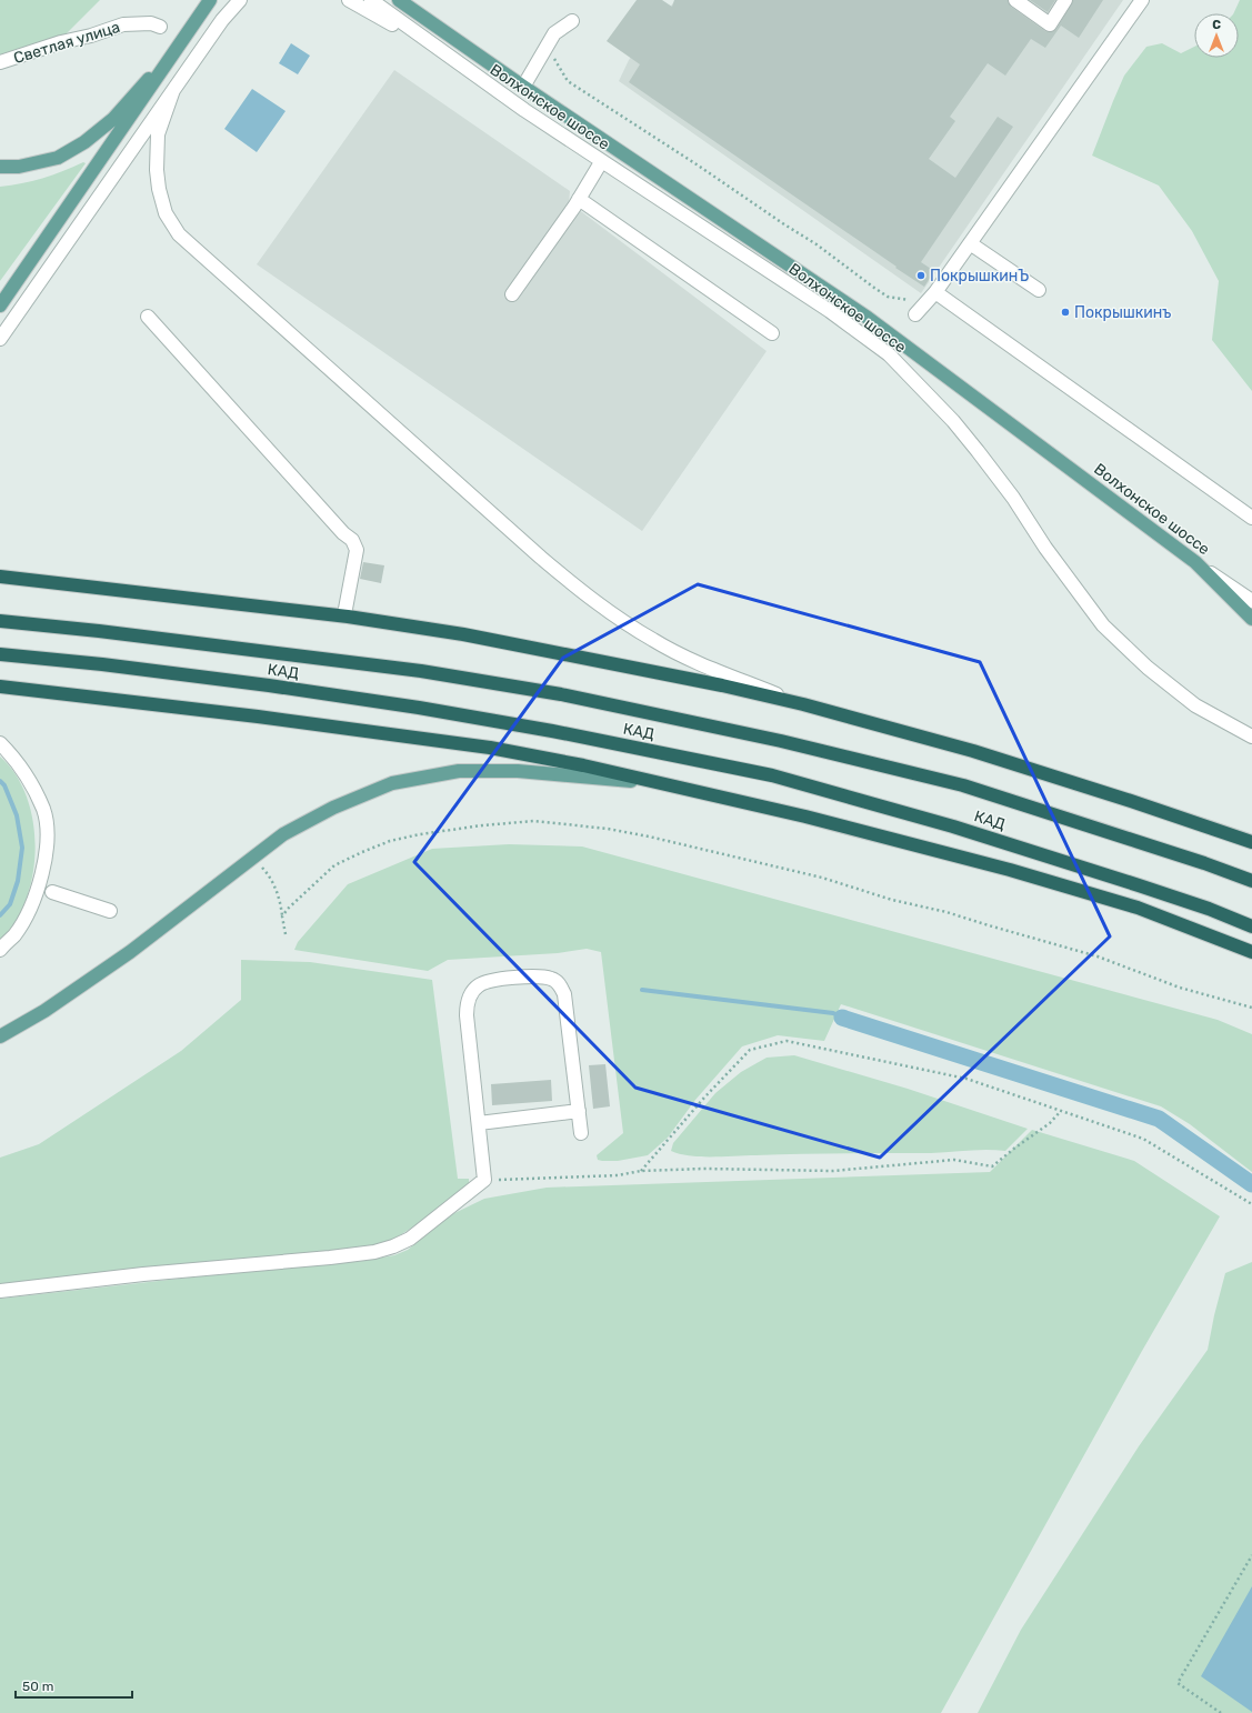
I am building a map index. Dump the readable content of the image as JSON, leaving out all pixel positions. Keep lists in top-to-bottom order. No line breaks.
{"streets":{"highway":["КАД"],"main road":["Волхонское шоссе"],"street":["Светлая улица"]},"places":["ПокрышкинЪ","Покрышкинъ"],"scale_bar":"50 m","north":"top"}
